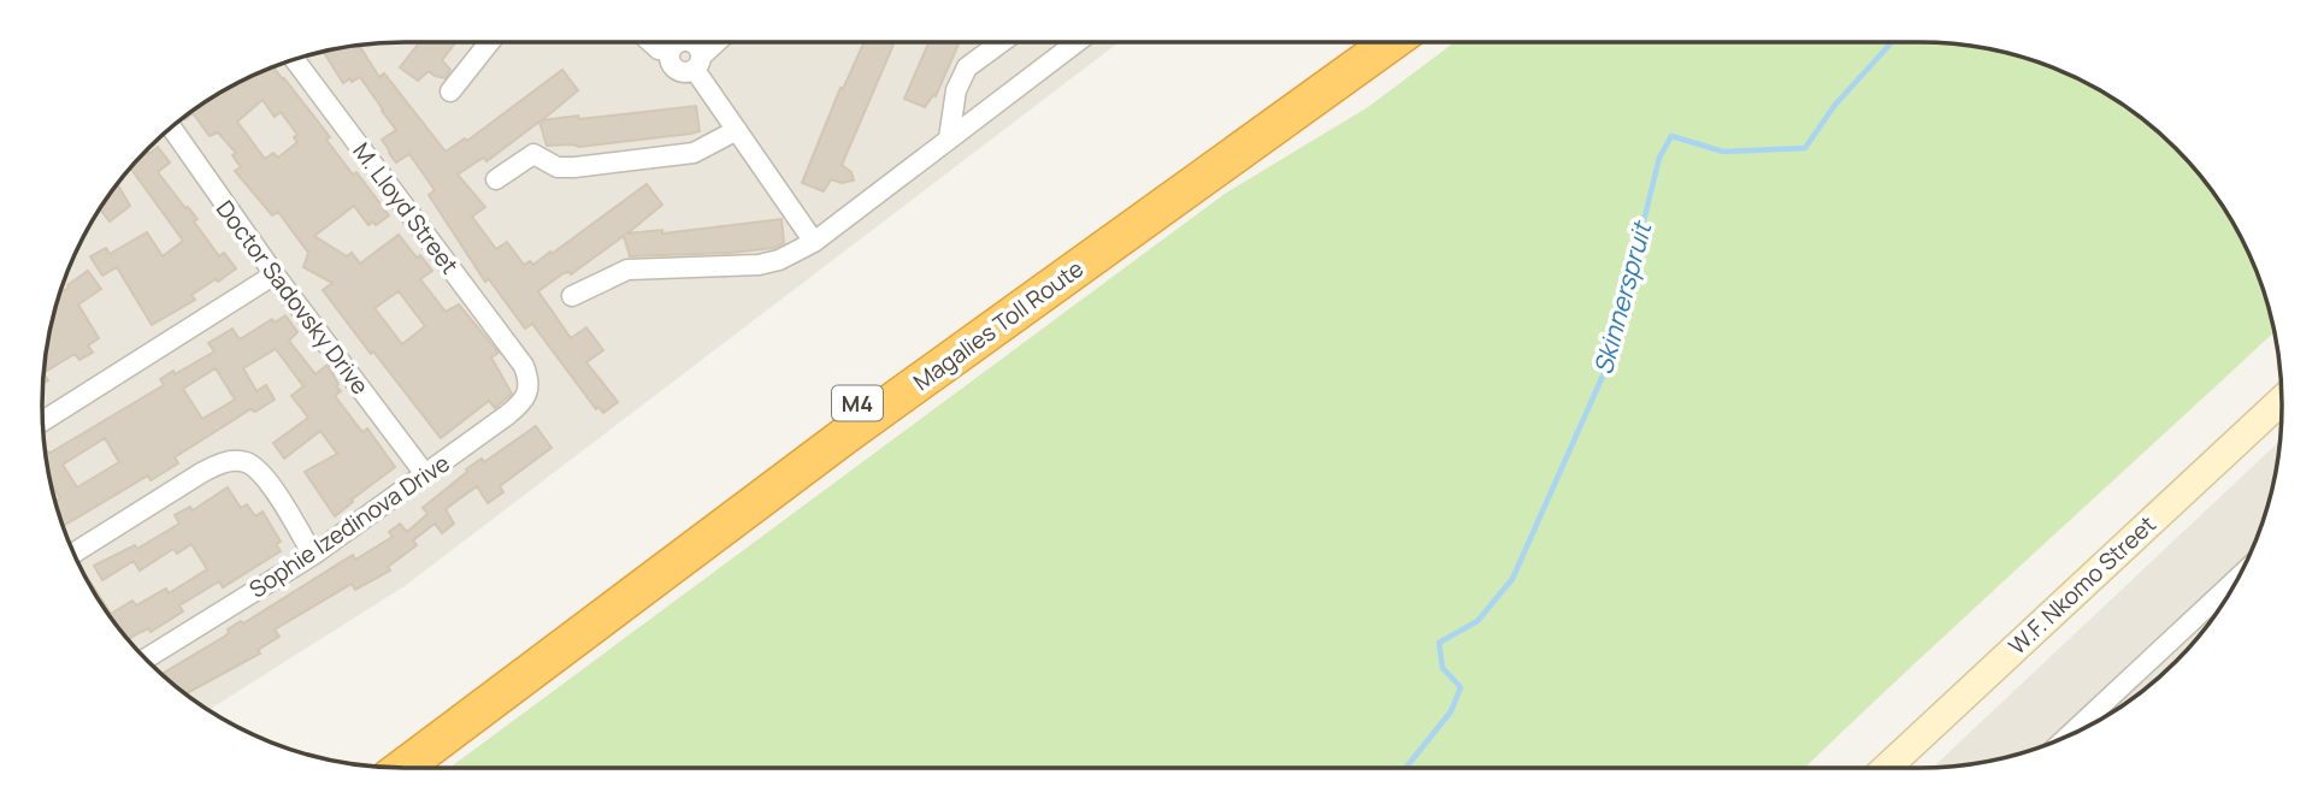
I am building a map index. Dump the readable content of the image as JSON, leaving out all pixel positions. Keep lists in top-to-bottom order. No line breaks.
{"streets":{"highway":["Magalies Toll Route","M4"],"main road":["W.F. Nkomo Street"],"street":["M. Lloyd Street","Doctor Sadovsky Drive","Sophie Izedinova Drive"]},"crossings":[["M. Lloyd Street","Sophie Izedinova Drive"],["Doctor Sadovsky Drive","Sophie Izedinova Drive"]],"water":["Skinnerspruit"]}
